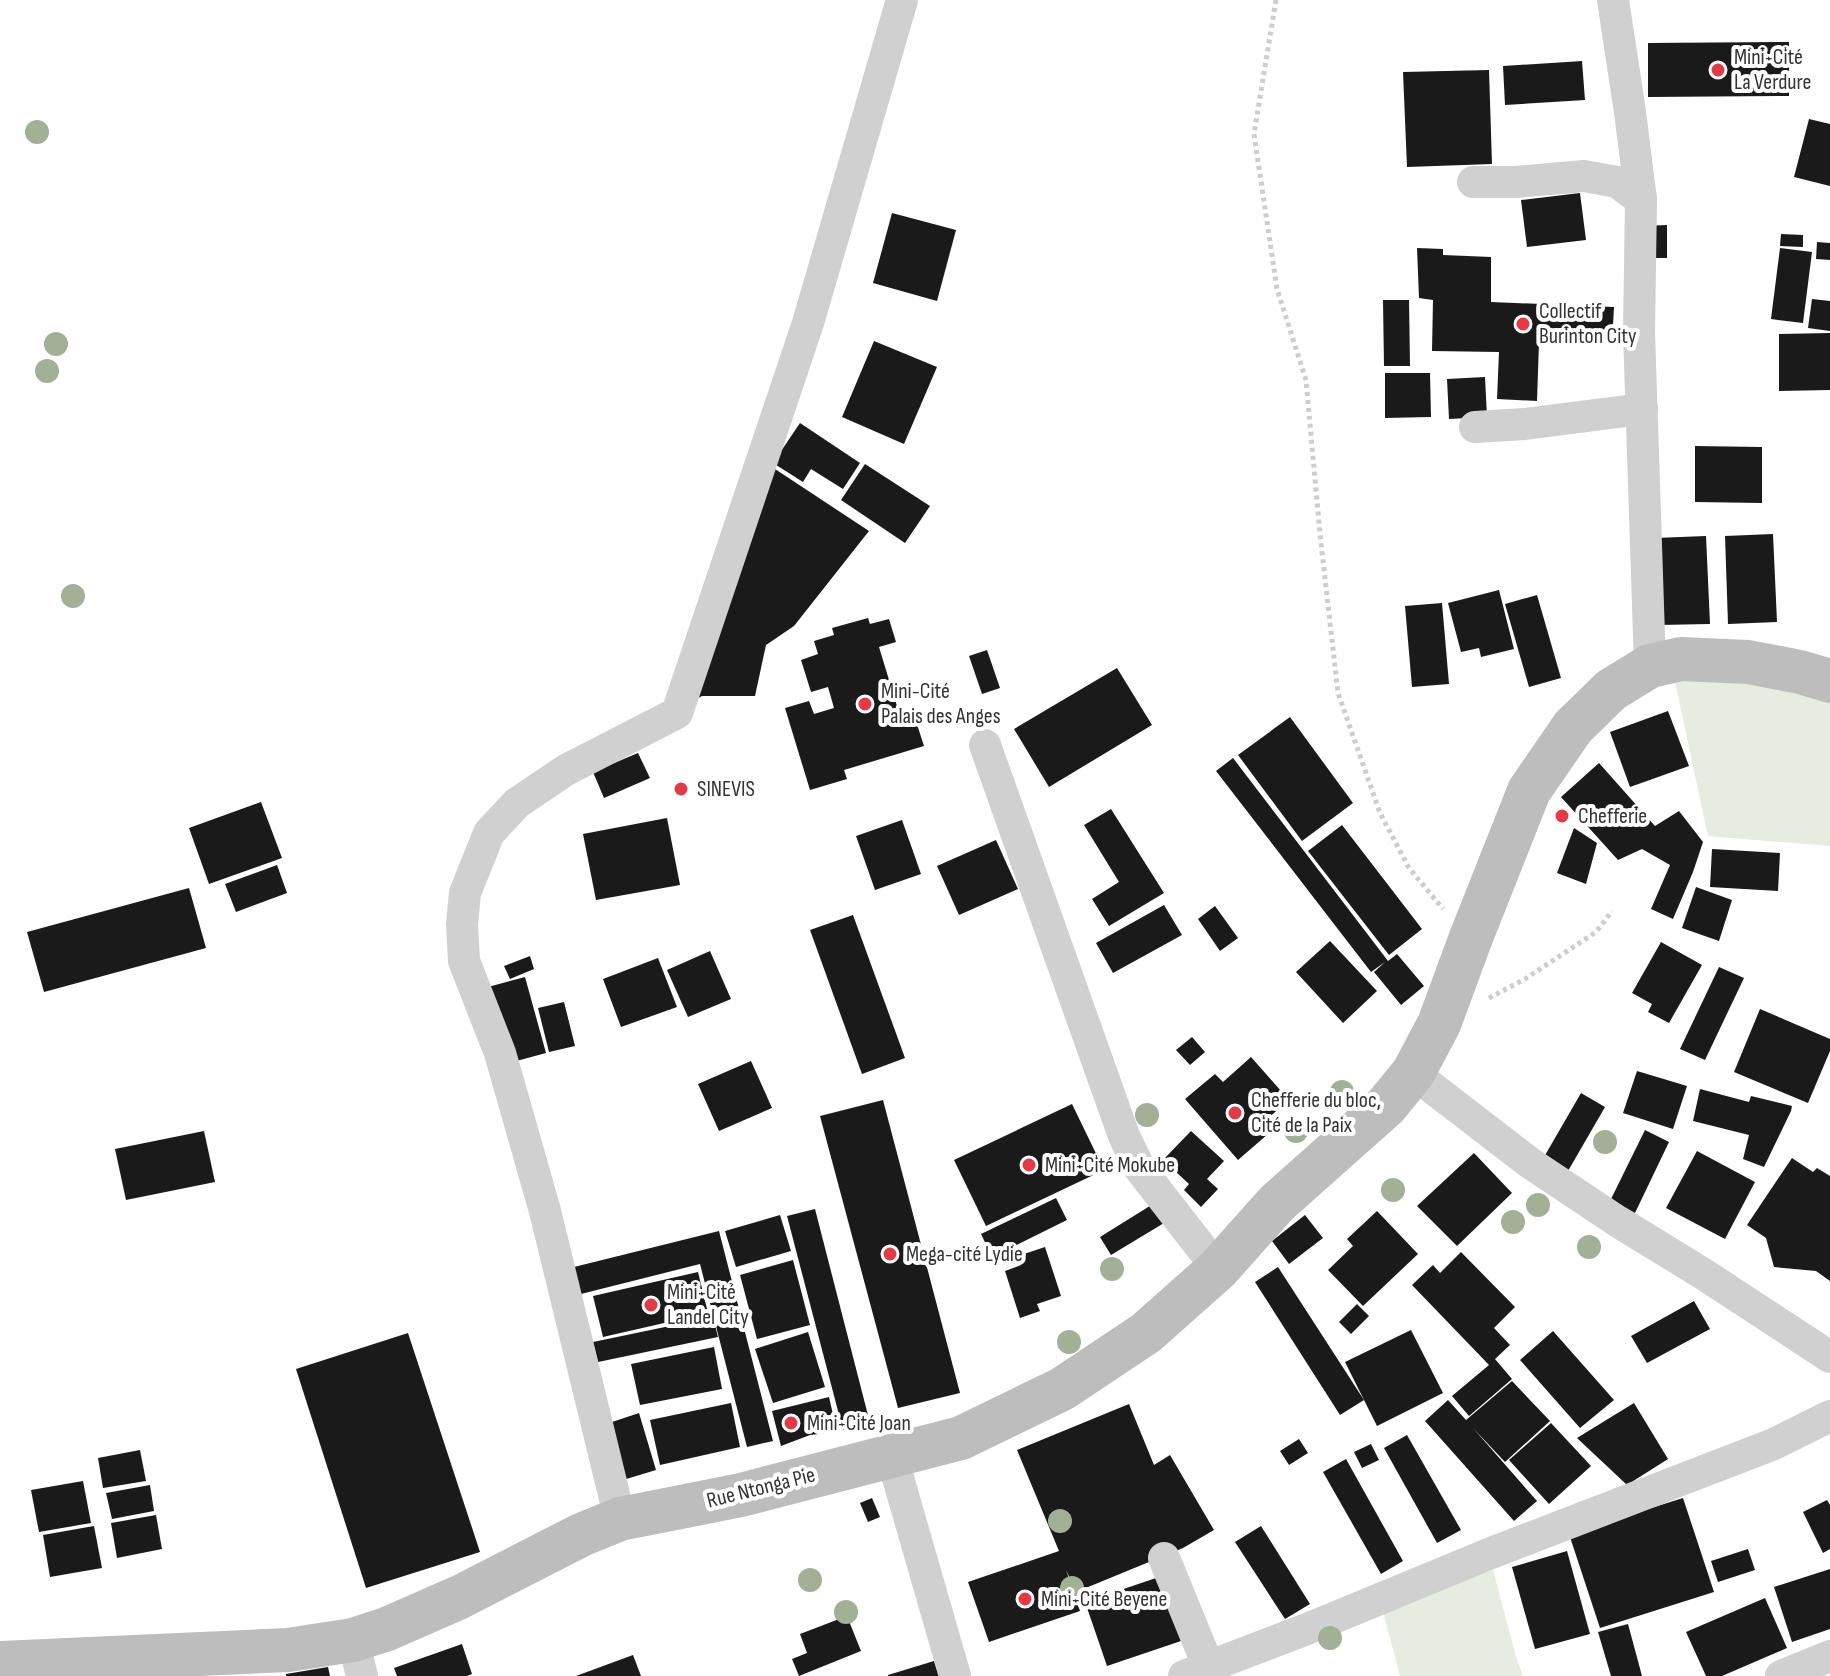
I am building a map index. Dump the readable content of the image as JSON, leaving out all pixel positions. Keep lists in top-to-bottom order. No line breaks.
{"streets":{"street":["Rue Ntonga Pie"]},"places":["Mini-Cité La Verdure","Collectif Burinton City","Mini-Cité Palais des Anges","SINEVIS","Chefferie","Chefferie du bloc, Cité de la Paix","Mini-Cité Mokube","Mega-cité Lydie","Mini-Cité Landel City","Mini-Cité Joan","Mini-Cité Beyene"]}
